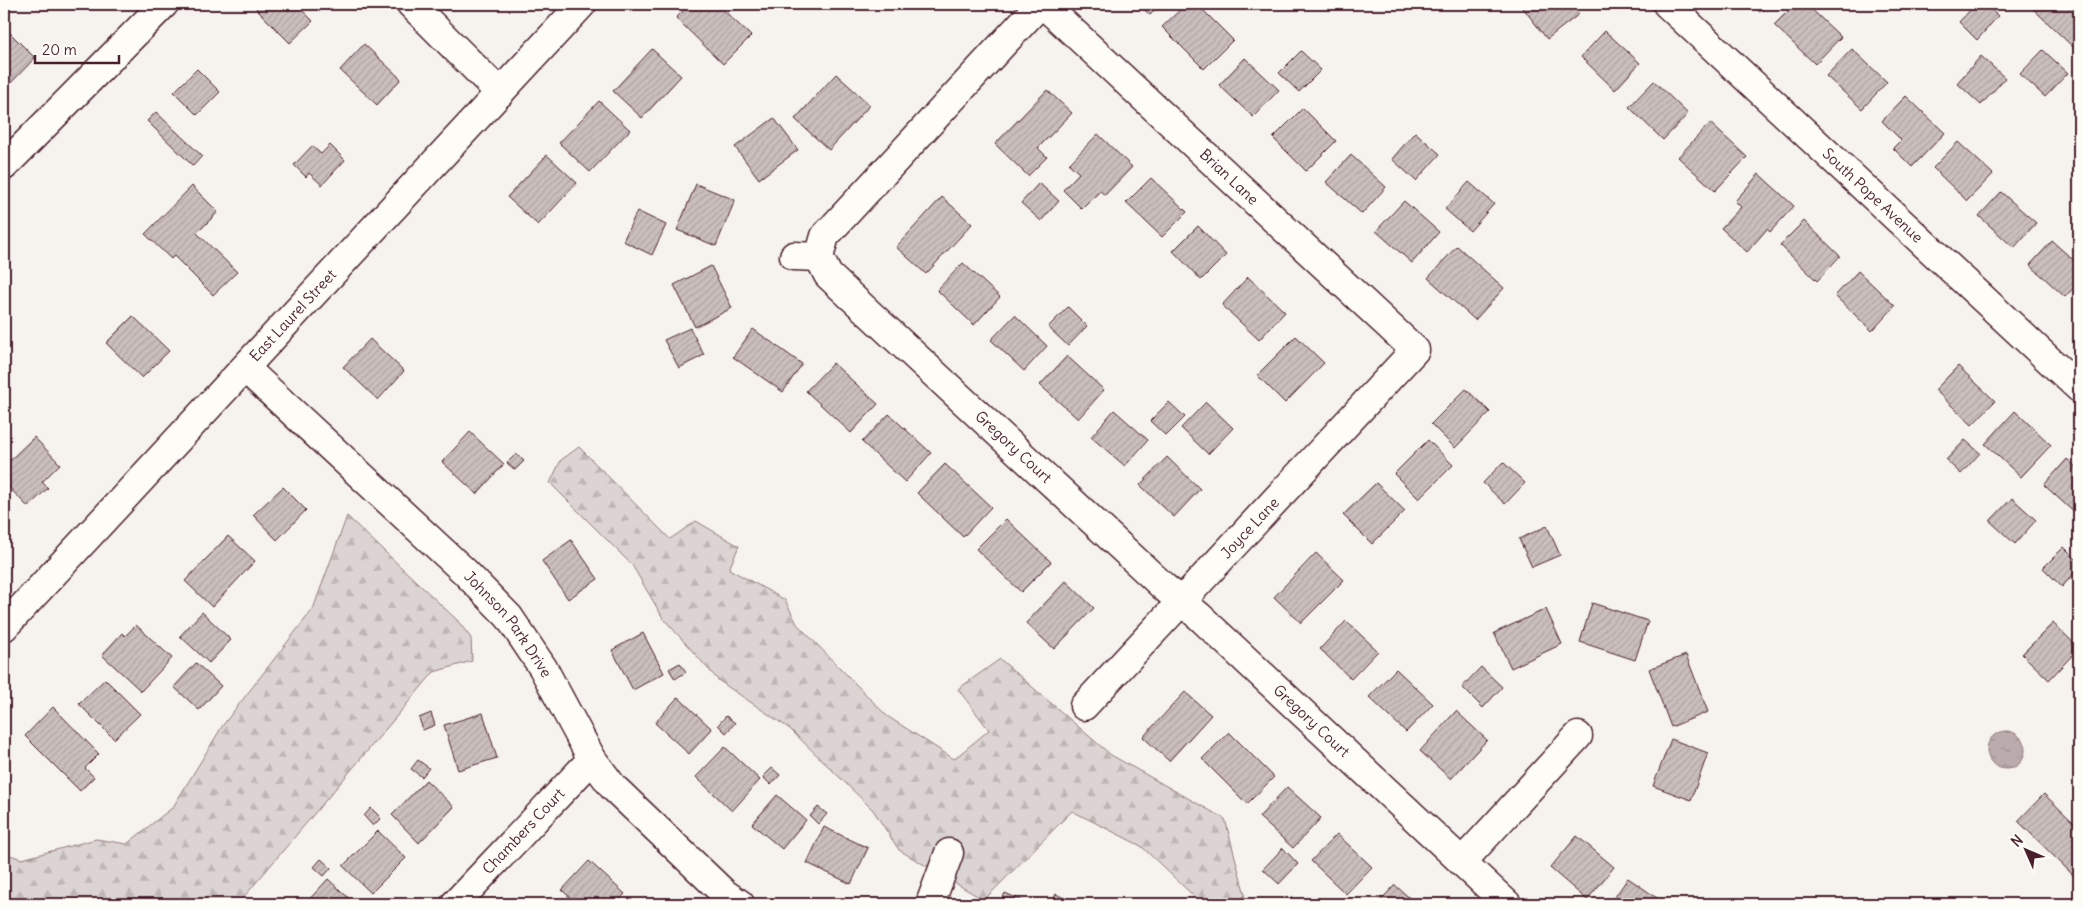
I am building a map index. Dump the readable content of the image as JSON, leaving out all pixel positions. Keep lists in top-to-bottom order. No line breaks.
{"streets":{"street":["Brian Lane","South Pope Avenue","East Laurel Street","Gregory Court","Joyce Lane","Johnson Park Drive","Chambers Court"]},"crossings":[["Brian Lane","Gregory Court"],["Brian Lane","Joyce Lane"],["East Laurel Street","Johnson Park Drive"],["Gregory Court","Joyce Lane"],["Johnson Park Drive","Chambers Court"]],"scale_bar":"20 m","north":"top left"}
